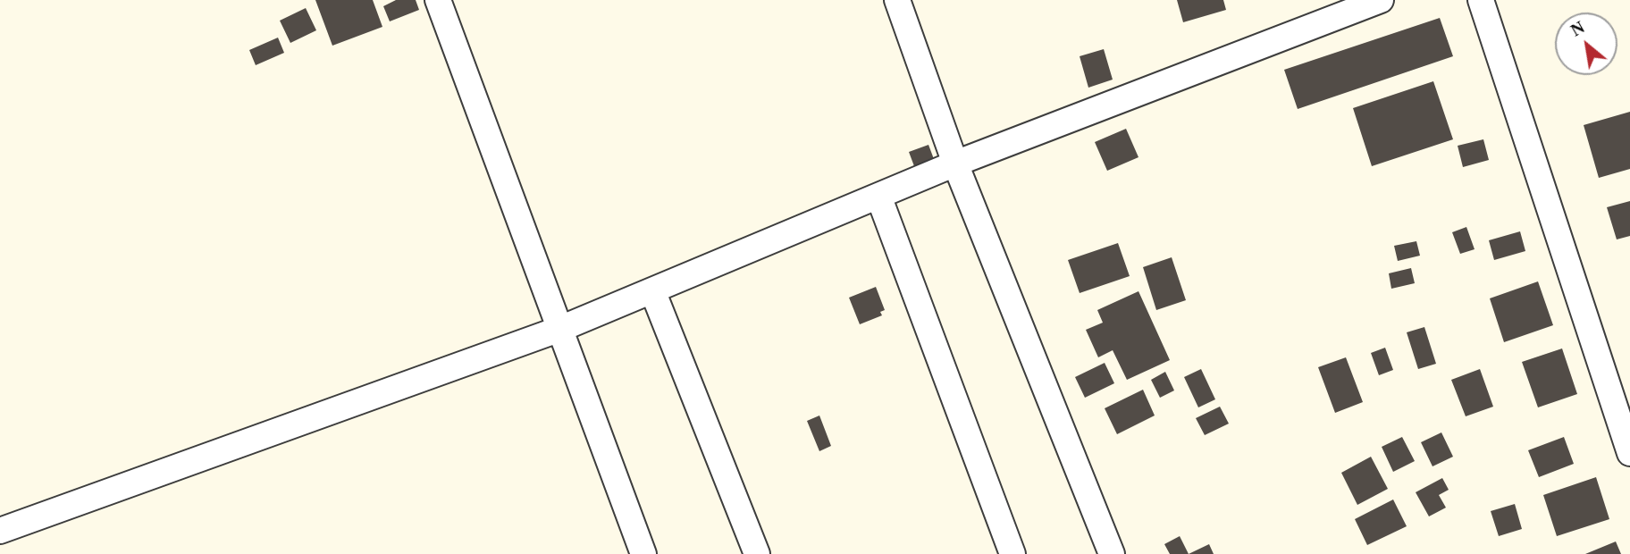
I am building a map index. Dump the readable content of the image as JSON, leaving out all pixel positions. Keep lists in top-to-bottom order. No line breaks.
{"north":"top left"}
